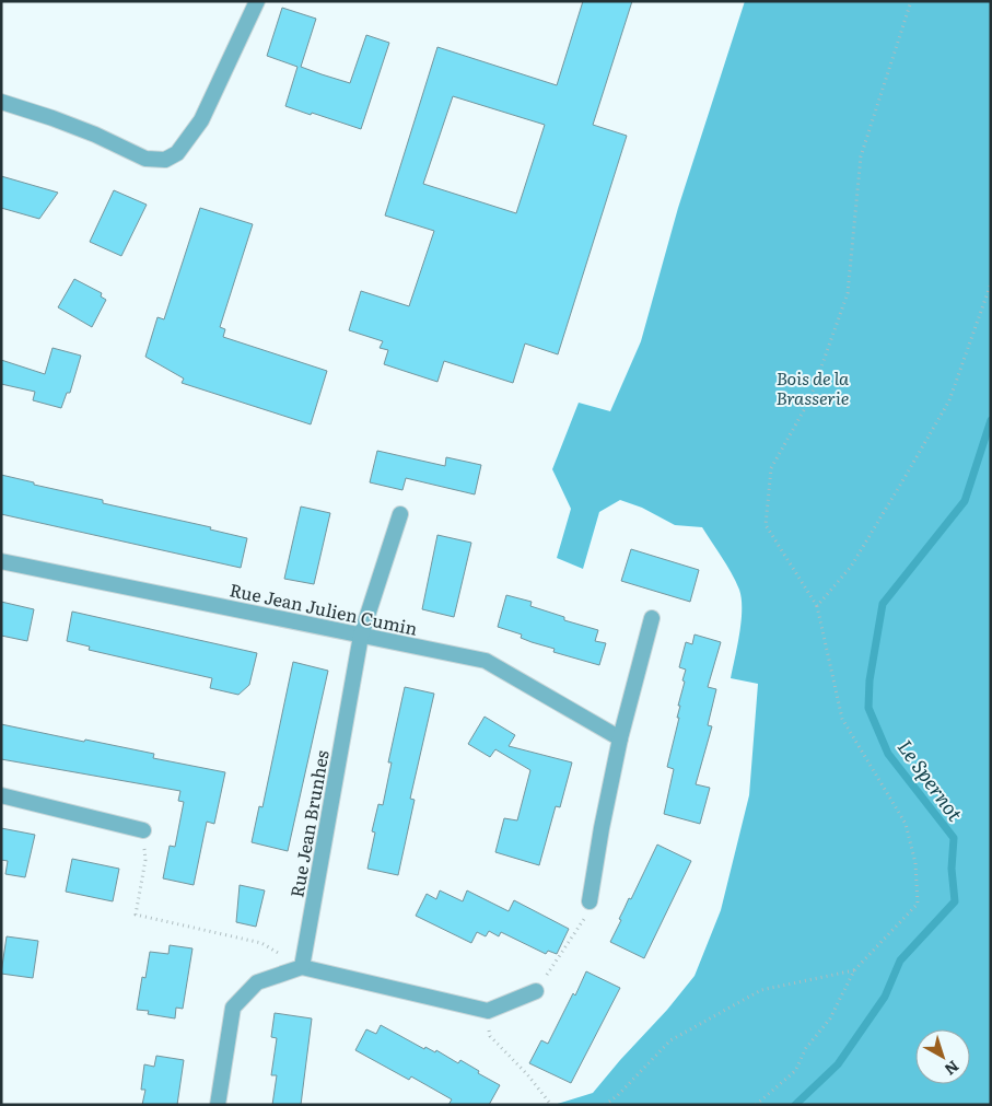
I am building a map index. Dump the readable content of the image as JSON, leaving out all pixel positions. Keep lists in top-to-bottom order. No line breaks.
{"streets":{"street":["Rue Jean Julien Cumin","Rue Jean Brunhes"]},"crossings":[["Rue Jean Julien Cumin","Rue Jean Brunhes"]],"water":["Le Spernot"],"parks":["Bois de la Brasserie"],"north":"bottom right"}
